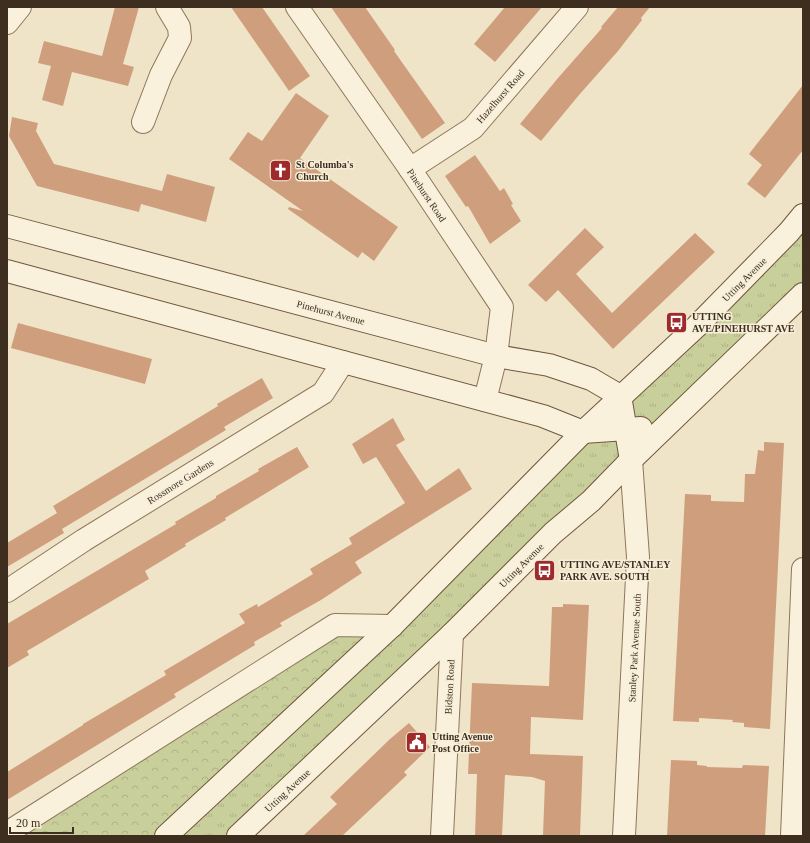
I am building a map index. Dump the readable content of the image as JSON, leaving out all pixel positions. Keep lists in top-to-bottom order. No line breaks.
{"streets":{"street":["Hazelhurst Road","Pinehurst Road","Utting Avenue","Pinehurst Avenue","Rossmore Gardens","Stanley Park Avenue South","Bidston Road"]},"crossings":[["Hazelhurst Road","Pinehurst Road"],["Pinehurst Road","Pinehurst Avenue"],["Utting Avenue","Pinehurst Avenue"],["Utting Avenue","Stanley Park Avenue South"],["Utting Avenue","Bidston Road"]],"places":{"church":["St Columba's Church"],"bus stop":["UTTING AVE/PINEHURST AVE","UTTING AVE/STANLEY PARK AVE. SOUTH"],"public building":["Utting Avenue Post Office"]},"scale_bar":"20 m"}
